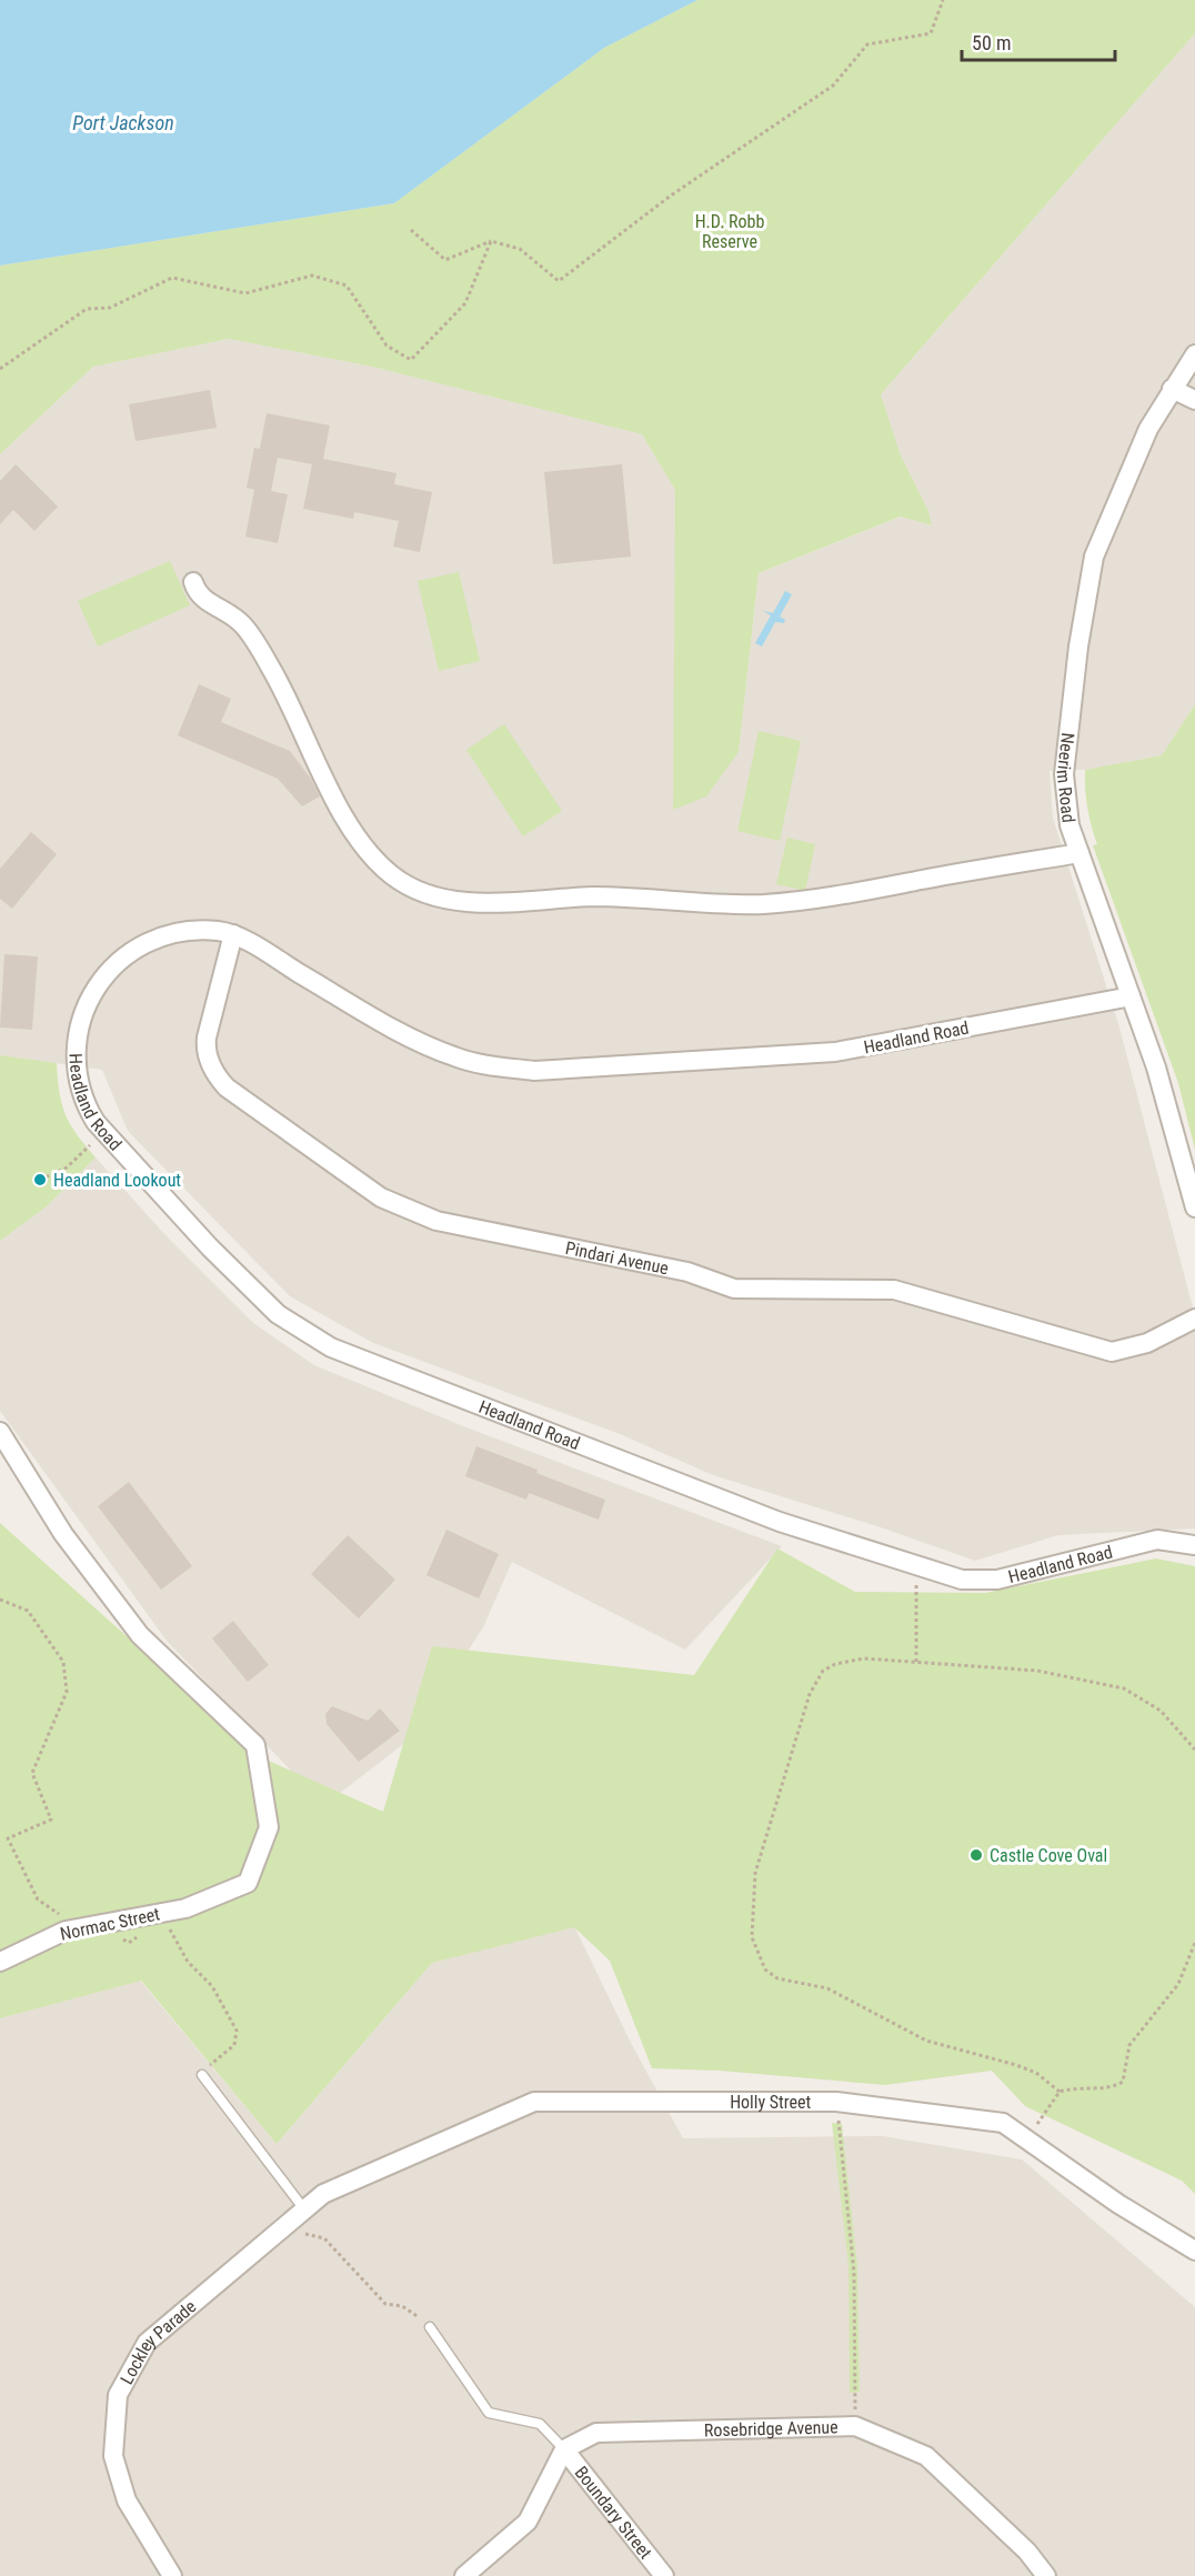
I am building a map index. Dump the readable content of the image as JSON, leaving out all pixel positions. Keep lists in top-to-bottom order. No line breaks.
{"streets":{"street":["Neerim Road","Headland Road","Pindari Avenue","Normac Street","Holly Street","Lockley Parade","Rosebridge Avenue","Boundary Street"]},"crossings":[["Neerim Road","Headland Road"],["Headland Road","Pindari Avenue"],["Holly Street","Lockley Parade"],["Rosebridge Avenue","Boundary Street"]],"water":["Port Jackson"],"parks":["H.D. Robb Reserve"],"places":["Headland Lookout","Castle Cove Oval"],"scale_bar":"50 m"}
